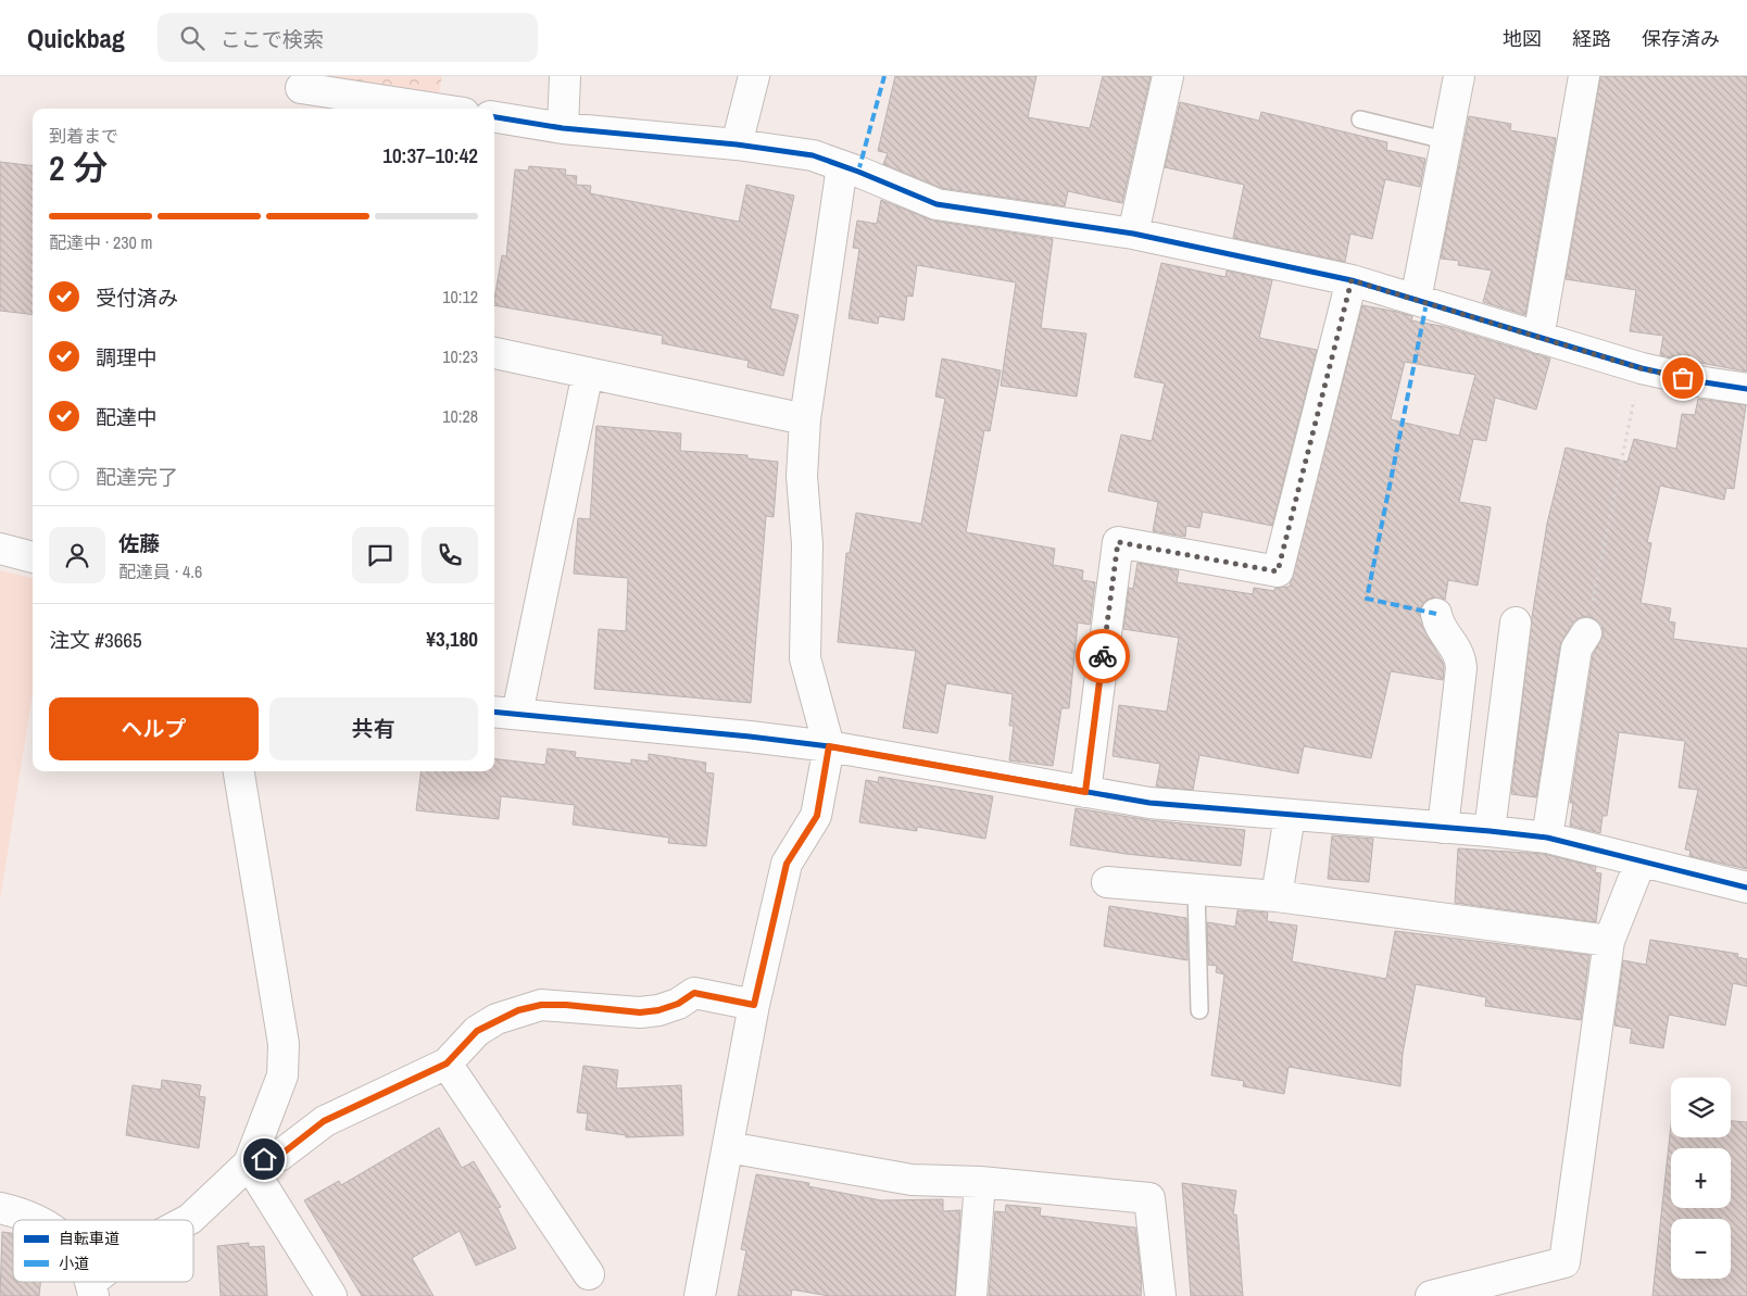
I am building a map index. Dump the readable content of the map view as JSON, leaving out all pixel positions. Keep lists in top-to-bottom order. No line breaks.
{"legend":["自転車道","小道"],"page":{"header":"Quickbag","search":"ここで検索","nav":["地図","経路","保存済み"],"heading":["2 分","到着まで","10:37–10:42"],"panel":["佐藤","配達員 · 4.6","注文 #3665","¥3,180"],"bar":"配達中 · 230 m","list":[["受付済み","10:12"],["調理中","10:23"],["配達中","10:28"],"配達完了"],"buttons":["ヘルプ","共有"],"map_buttons":["+","−"]}}
